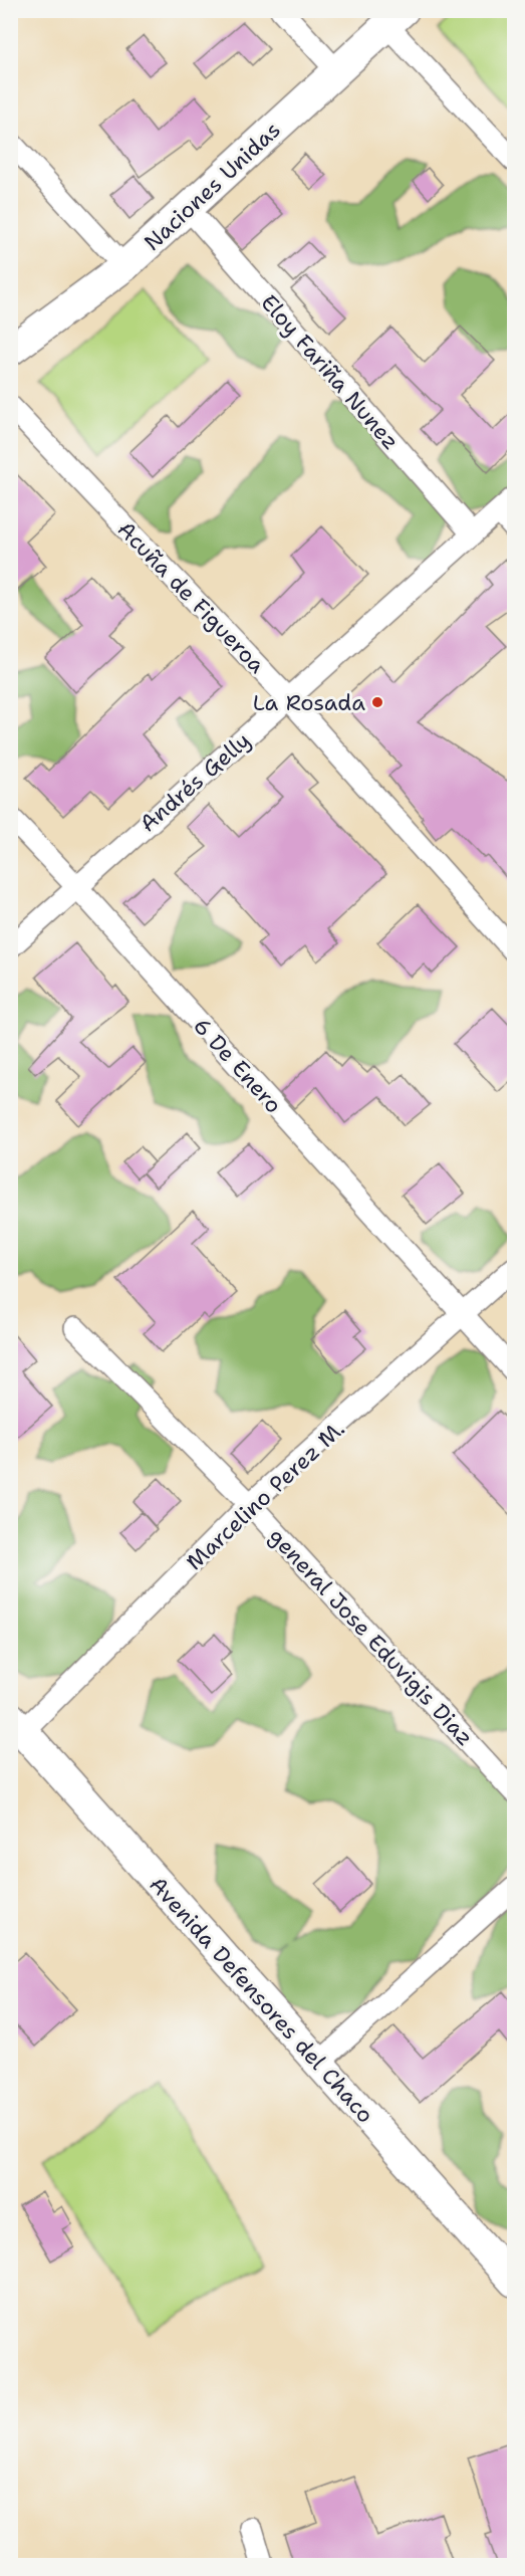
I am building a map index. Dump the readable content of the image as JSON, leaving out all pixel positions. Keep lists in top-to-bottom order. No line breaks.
{"streets":{"main road":["Naciones Unidas","Avenida Defensores del Chaco"],"street":["Eloy Fariña Nunez","Acuña de Figueroa","Andrés Gelly","6 De Enero","Marcelino Perez M.","general Jose Eduvigis Diaz"]},"crossings":[["Naciones Unidas","Eloy Fariña Nunez"],["Eloy Fariña Nunez","Andrés Gelly"],["Acuña de Figueroa","Andrés Gelly"],["Andrés Gelly","6 De Enero"],["6 De Enero","Marcelino Perez M."],["Marcelino Perez M.","general Jose Eduvigis Diaz"],["Marcelino Perez M.","Avenida Defensores del Chaco"]],"places":["La Rosada"]}
